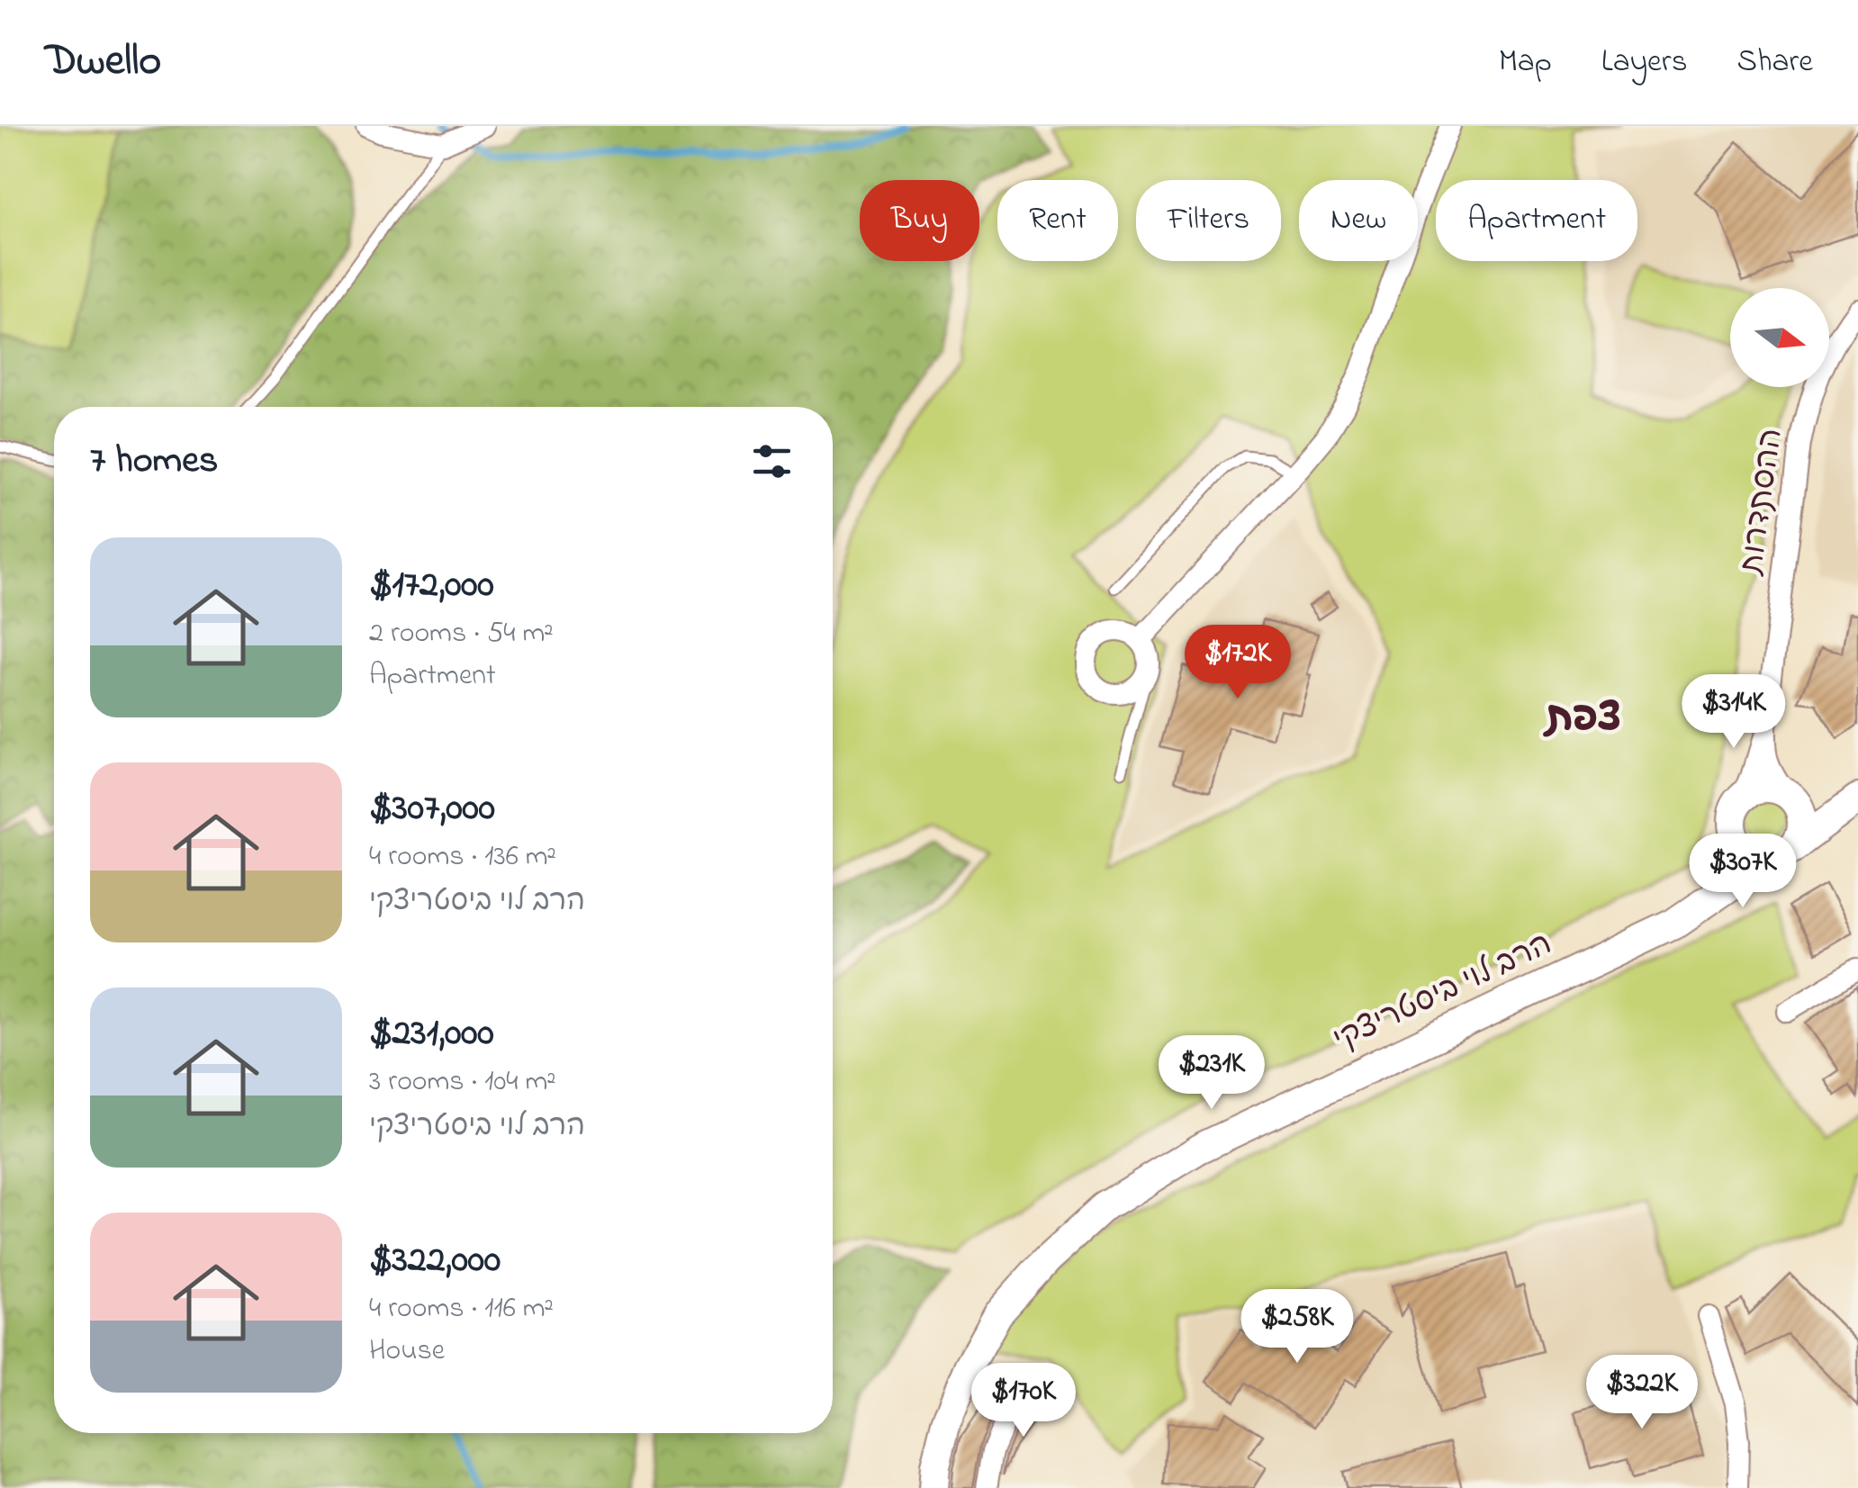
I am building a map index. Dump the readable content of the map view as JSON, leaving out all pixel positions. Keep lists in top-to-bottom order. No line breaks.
{"streets":{"street":["ההסתדרות","הרב לוי ביסטריצקי"]},"crossings":[["ההסתדרות","הרב לוי ביסטריצקי"]],"districts":["צפת"],"north":"right","page":{"header":"Dwello","nav":["Map","Layers","Share"],"chip":["Buy","Rent","Filters","New","Apartment"],"heading":"7 homes","list":[{"name":"$172,000","note":"2 rooms · 54 m² · Apartment"},{"name":"$307,000","note":"4 rooms · 136 m² · הרב לוי ביסטריצקי"},{"name":"$231,000","note":"3 rooms · 104 m² · הרב לוי ביסטריצקי"},{"name":"$322,000","note":"4 rooms · 116 m² · House"}],"price":["$172K","$314K","$307K","$231K","$258K","$322K","$170K"]}}
